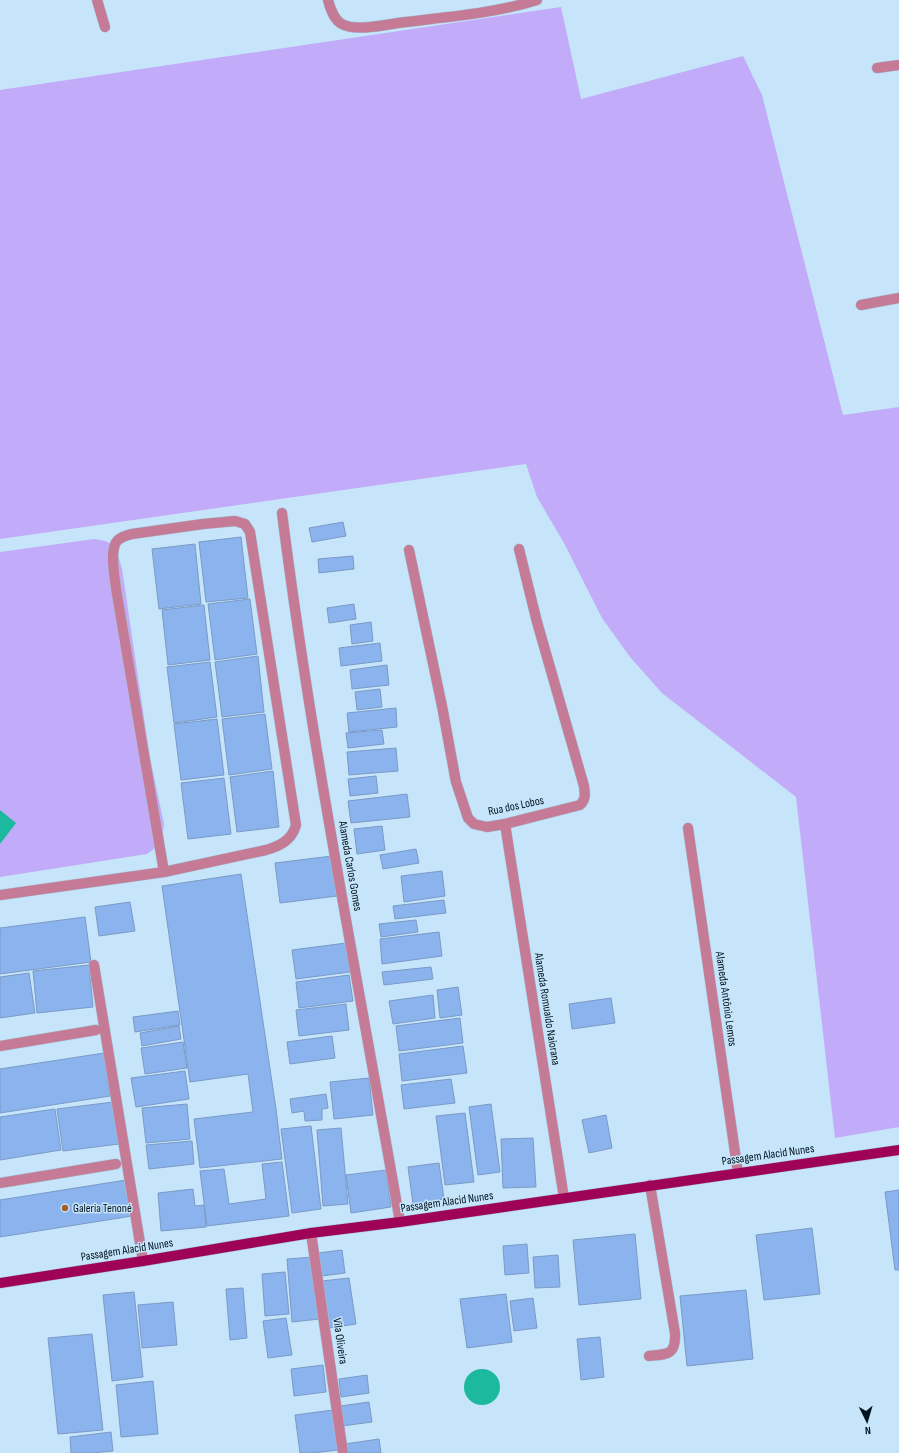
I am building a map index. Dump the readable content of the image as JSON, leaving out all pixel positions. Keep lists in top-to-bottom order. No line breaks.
{"streets":{"main road":["Passagem Alacid Nunes"],"street":["Rua dos Lobos","Alameda Carlos Gomes","Alameda Antônio Lemos","Alameda Romualdo Naiorana","Vila Oliveira"]},"crossings":[["Rua dos Lobos","Alameda Romualdo Naiorana"],["Alameda Carlos Gomes","Passagem Alacid Nunes"],["Alameda Antônio Lemos","Passagem Alacid Nunes"],["Alameda Romualdo Naiorana","Passagem Alacid Nunes"],["Passagem Alacid Nunes","Vila Oliveira"]],"places":["Galeria Tenoné"],"north":"bottom"}
